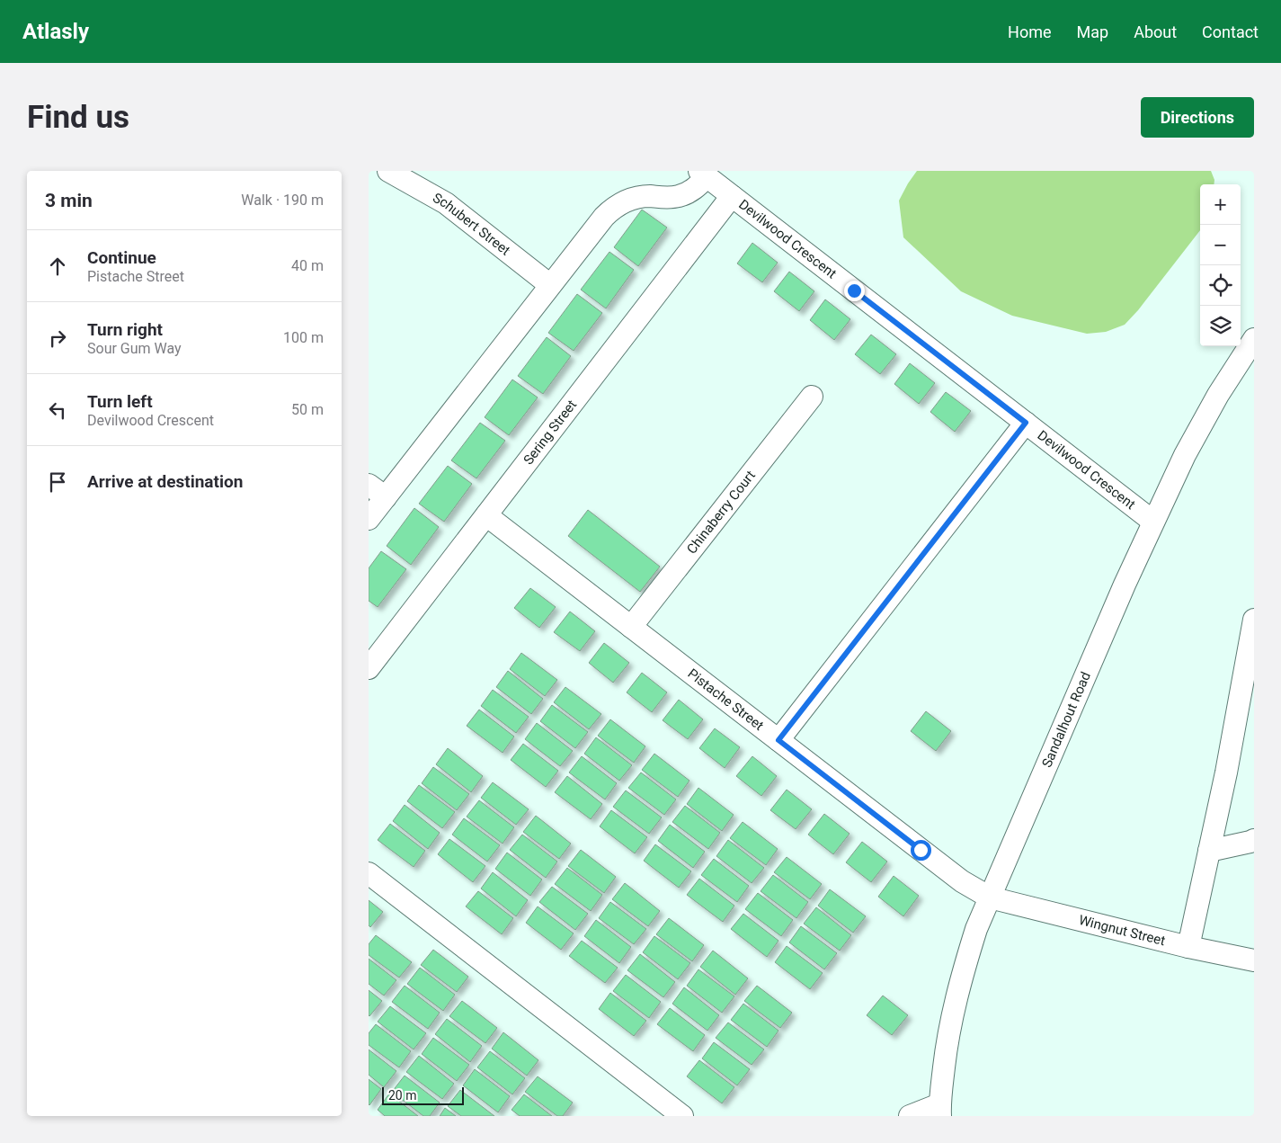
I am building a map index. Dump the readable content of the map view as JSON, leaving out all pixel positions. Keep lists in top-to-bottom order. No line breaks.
{"streets":{"street":["Schubert Street","Devilwood Crescent","Sering Street","Chinaberry Court","Pistache Street","Sandalhout Road","Wingnut Street"]},"crossings":[["Devilwood Crescent","Sering Street"],["Devilwood Crescent","Sandalhout Road"],["Sering Street","Pistache Street"],["Chinaberry Court","Pistache Street"],["Pistache Street","Sandalhout Road"],["Pistache Street","Wingnut Street"],["Sandalhout Road","Wingnut Street"]],"scale_bar":"20 m","page":{"header":"Atlasly","nav":["Home","Map","About","Contact"],"buttons":"Directions","title":"Find us","heading":["3 min","Walk · 190 m"],"map_buttons":["+","−"],"list":[["Continue","Pistache Street","40 m"],["Turn right","Sour Gum Way","100 m"],["Turn left","Devilwood Crescent","50 m"],"Arrive at destination"],"scale":"20 m"}}
